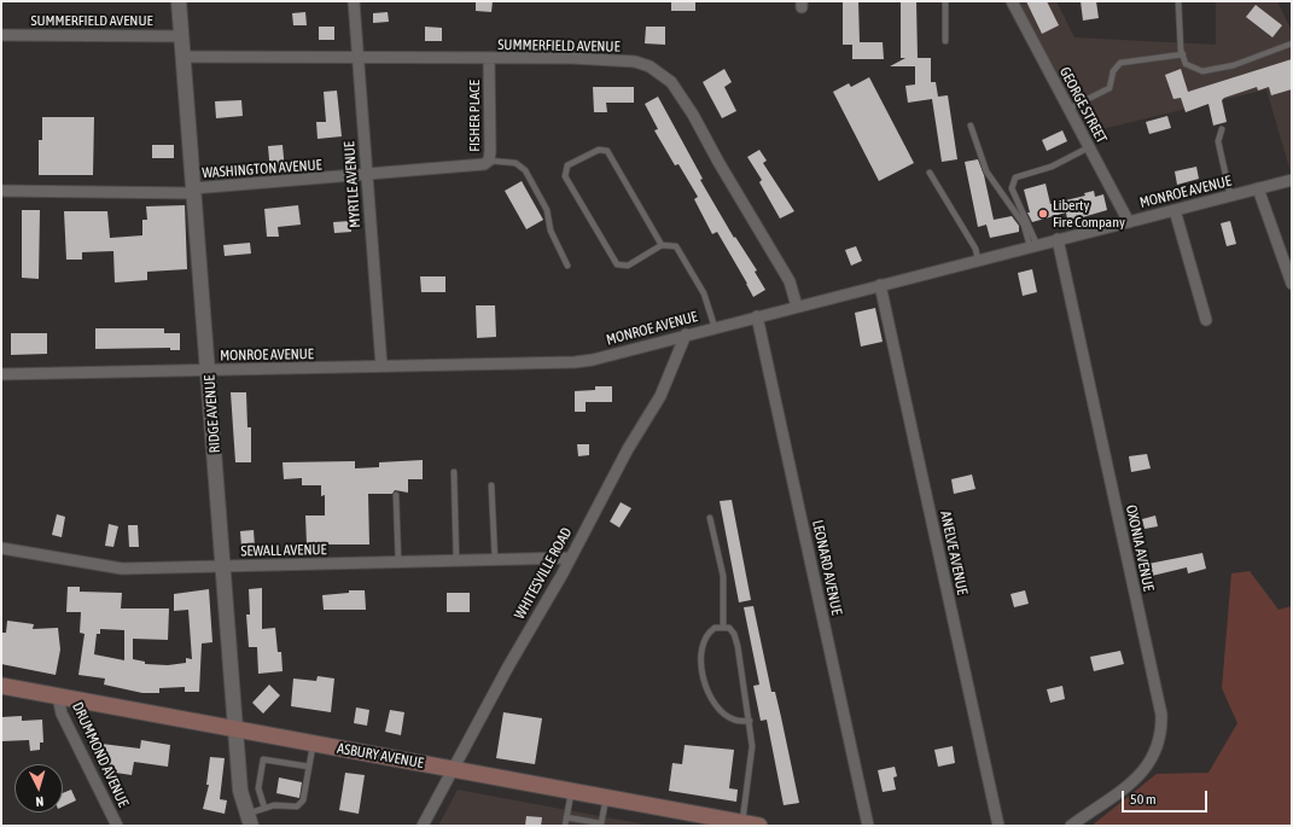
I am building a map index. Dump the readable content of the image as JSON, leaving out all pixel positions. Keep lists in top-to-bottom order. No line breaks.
{"streets":{"main road":["ASBURY AVENUE"],"street":["SUMMERFIELD AVENUE","GEORGE STREET","FISHER PLACE","WASHINGTON AVENUE","MYRTLE AVENUE","MONROE AVENUE","RIDGE AVENUE","OXONIA AVENUE","SEWALL AVENUE","ANELVE AVENUE","LEONARD AVENUE","WHITESVILLE ROAD","DRUMMOND AVENUE"]},"crossings":[["SUMMERFIELD AVENUE","FISHER PLACE"],["SUMMERFIELD AVENUE","MYRTLE AVENUE"],["SUMMERFIELD AVENUE","MONROE AVENUE"],["SUMMERFIELD AVENUE","RIDGE AVENUE"],["GEORGE STREET","MONROE AVENUE"],["FISHER PLACE","WASHINGTON AVENUE"],["WASHINGTON AVENUE","MYRTLE AVENUE"],["WASHINGTON AVENUE","RIDGE AVENUE"],["MYRTLE AVENUE","MONROE AVENUE"],["MONROE AVENUE","RIDGE AVENUE"],["MONROE AVENUE","OXONIA AVENUE"],["MONROE AVENUE","ANELVE AVENUE"],["MONROE AVENUE","LEONARD AVENUE"],["MONROE AVENUE","WHITESVILLE ROAD"],["RIDGE AVENUE","SEWALL AVENUE"],["RIDGE AVENUE","ASBURY AVENUE"],["SEWALL AVENUE","WHITESVILLE ROAD"],["WHITESVILLE ROAD","ASBURY AVENUE"],["DRUMMOND AVENUE","ASBURY AVENUE"]],"places":["Liberty Fire Company"],"scale_bar":"50 m","north":"bottom"}
